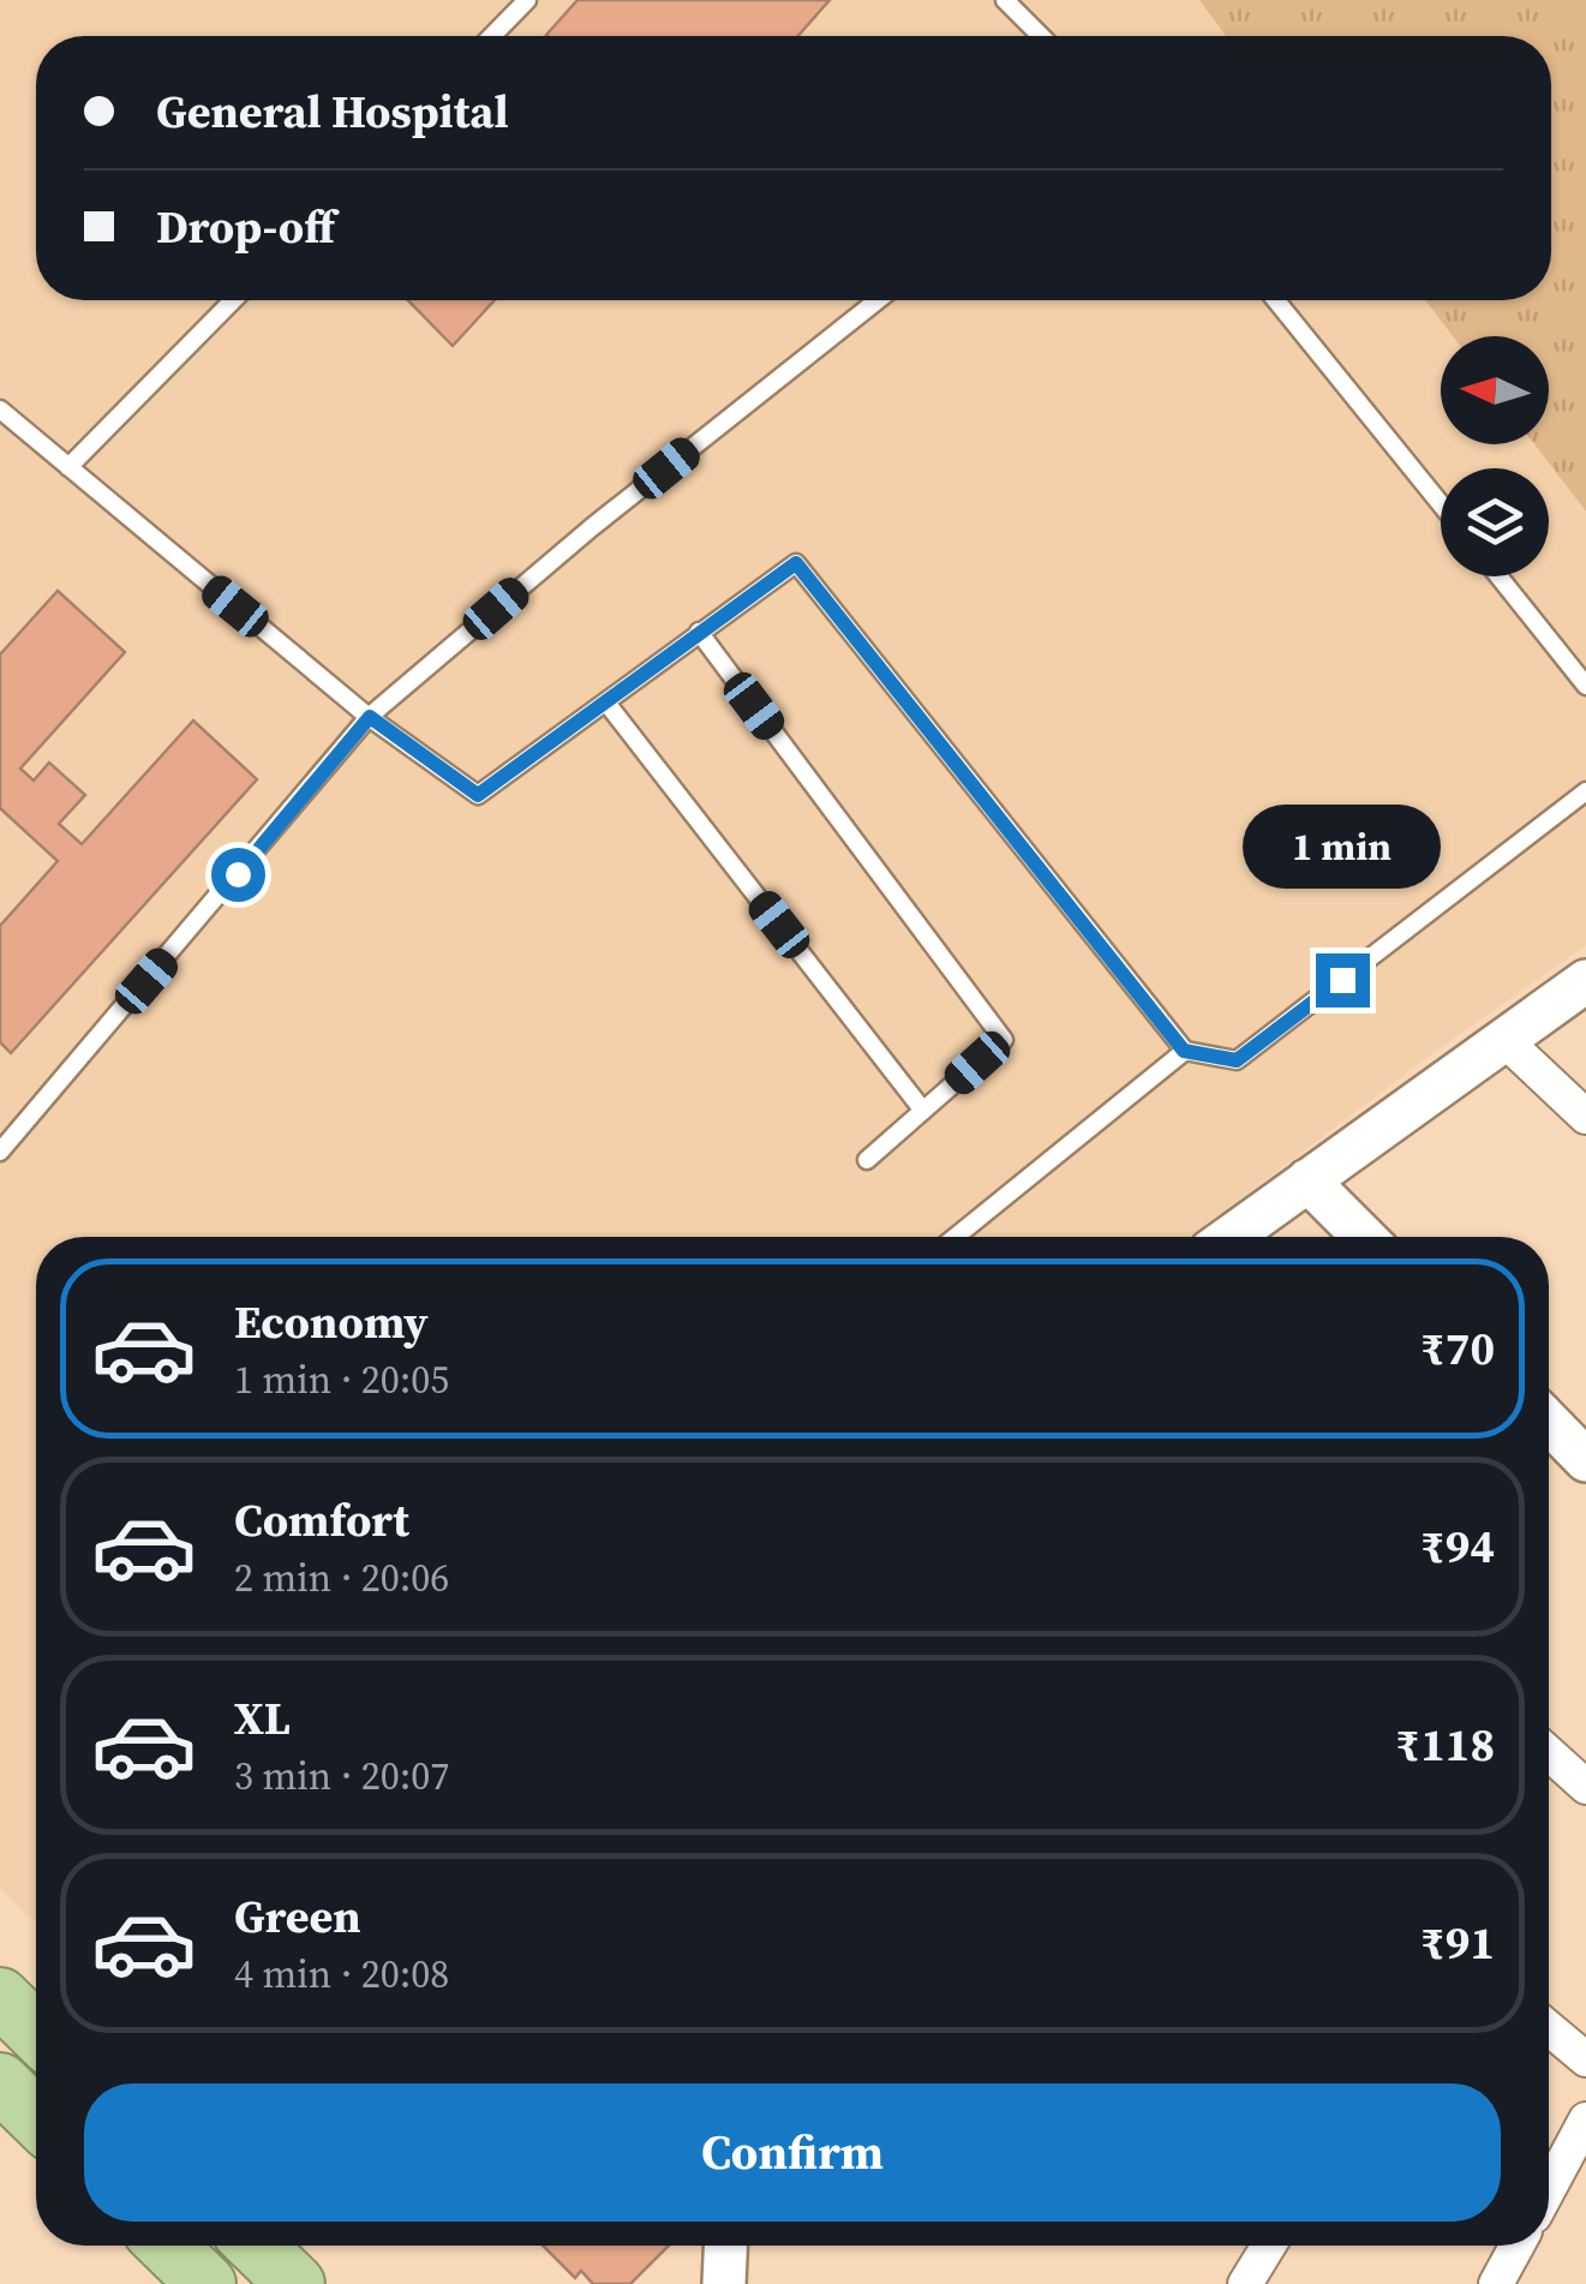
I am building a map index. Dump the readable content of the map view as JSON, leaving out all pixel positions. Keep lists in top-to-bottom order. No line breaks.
{"north":"left","page":{"banner":["General Hospital","Drop-off"],"bubble":"1 min","list":[{"name":"Economy","note":"1 min · 20:05","value":"₹70"},{"name":"Comfort","note":"2 min · 20:06","value":"₹94"},{"name":"XL","note":"3 min · 20:07","value":"₹118"},{"name":"Green","note":"4 min · 20:08","value":"₹91"}],"buttons":"Confirm"}}
